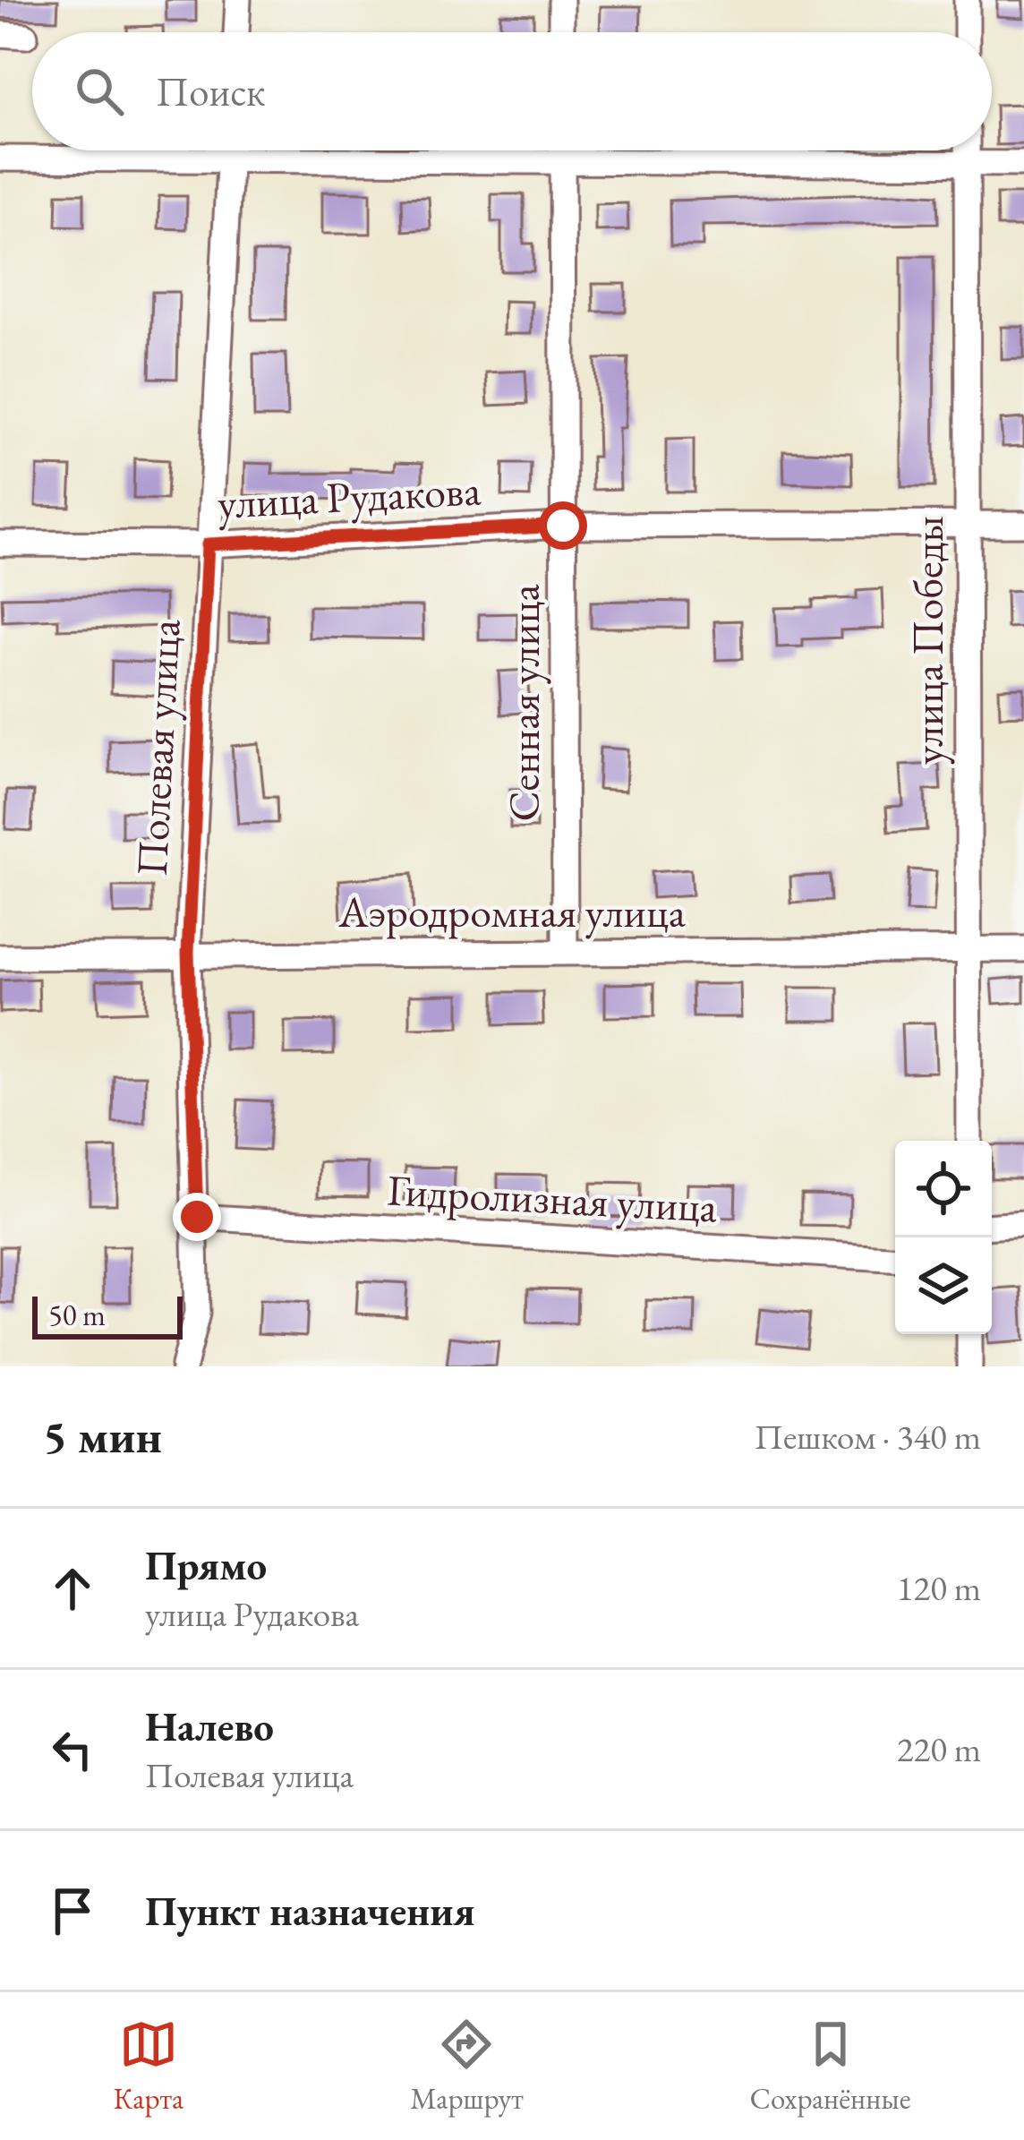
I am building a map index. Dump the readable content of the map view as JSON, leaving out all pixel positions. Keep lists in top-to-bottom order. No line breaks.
{"streets":{"street":["улица Рудакова","улица Победы","Сенная улица","Полевая улица","Аэродромная улица","Гидролизная улица"]},"crossings":[["улица Рудакова","улица Победы"],["улица Рудакова","Сенная улица"],["улица Рудакова","Полевая улица"],["улица Победы","Аэродромная улица"],["Сенная улица","Аэродромная улица"],["Полевая улица","Аэродромная улица"],["Полевая улица","Гидролизная улица"]],"scale_bar":"50 m","page":{"search":"Поиск","scale":"50 m","heading":["5 мин","Пешком · 340 m"],"list":[["Прямо","улица Рудакова","120 m"],["Налево","Полевая улица","220 m"],"Пункт назначения"],"nav":["Карта","Маршрут","Сохранённые"]}}
